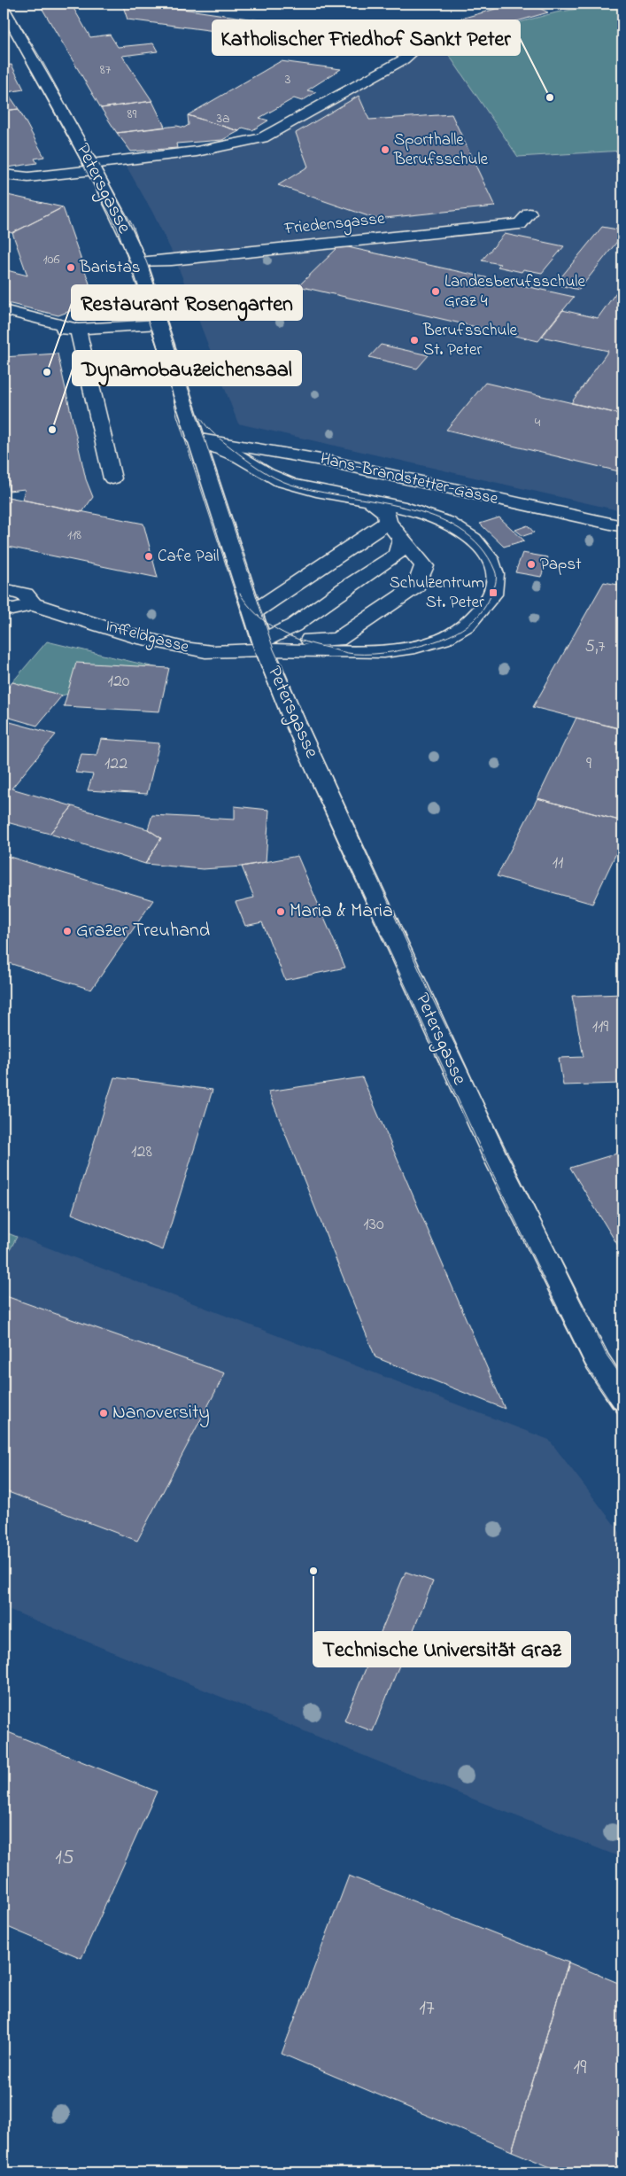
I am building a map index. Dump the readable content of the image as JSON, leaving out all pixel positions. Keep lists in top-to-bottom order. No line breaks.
{"streets":{"main road":["Petersgasse","Friedensgasse","Hans-Brandstetter-Gasse","Inffeldgasse"]},"crossings":[["Petersgasse","Friedensgasse"],["Petersgasse","Hans-Brandstetter-Gasse"],["Petersgasse","Inffeldgasse"]],"places":{"other":["Katholischer Friedhof Sankt Peter","Sporthalle Berufsschule","Baristas","Landesberufsschule Graz 4","Berufsschule St. Peter","Restaurant Rosengarten","Dynamobauzeichensaal","Cafe Pail","Papst","Maria & Maria","Grazer Treuhand","Nanoversity","Technische Universität Graz"],"transit":["Schulzentrum St. Peter"]},"house_numbers":["87","3","89","3a","106","4","118","5,7","120","122","9","11","119","128","130","15","17","19"]}
